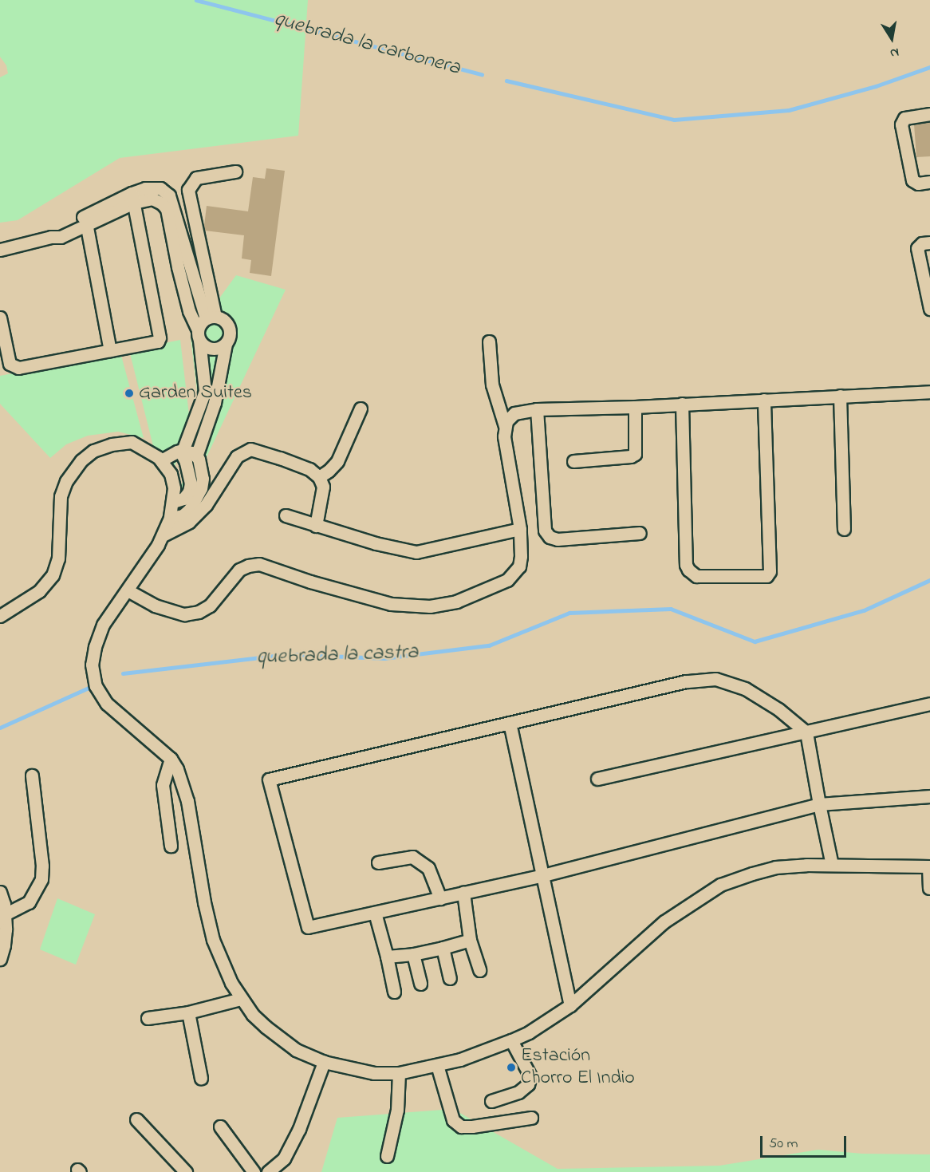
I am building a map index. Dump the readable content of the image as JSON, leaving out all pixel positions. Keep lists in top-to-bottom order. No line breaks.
{"water":["quebrada la carbonera","quebrada la castra"],"places":["Garden Suites","Estación Chorro El Indio"],"scale_bar":"50 m","north":"bottom"}
